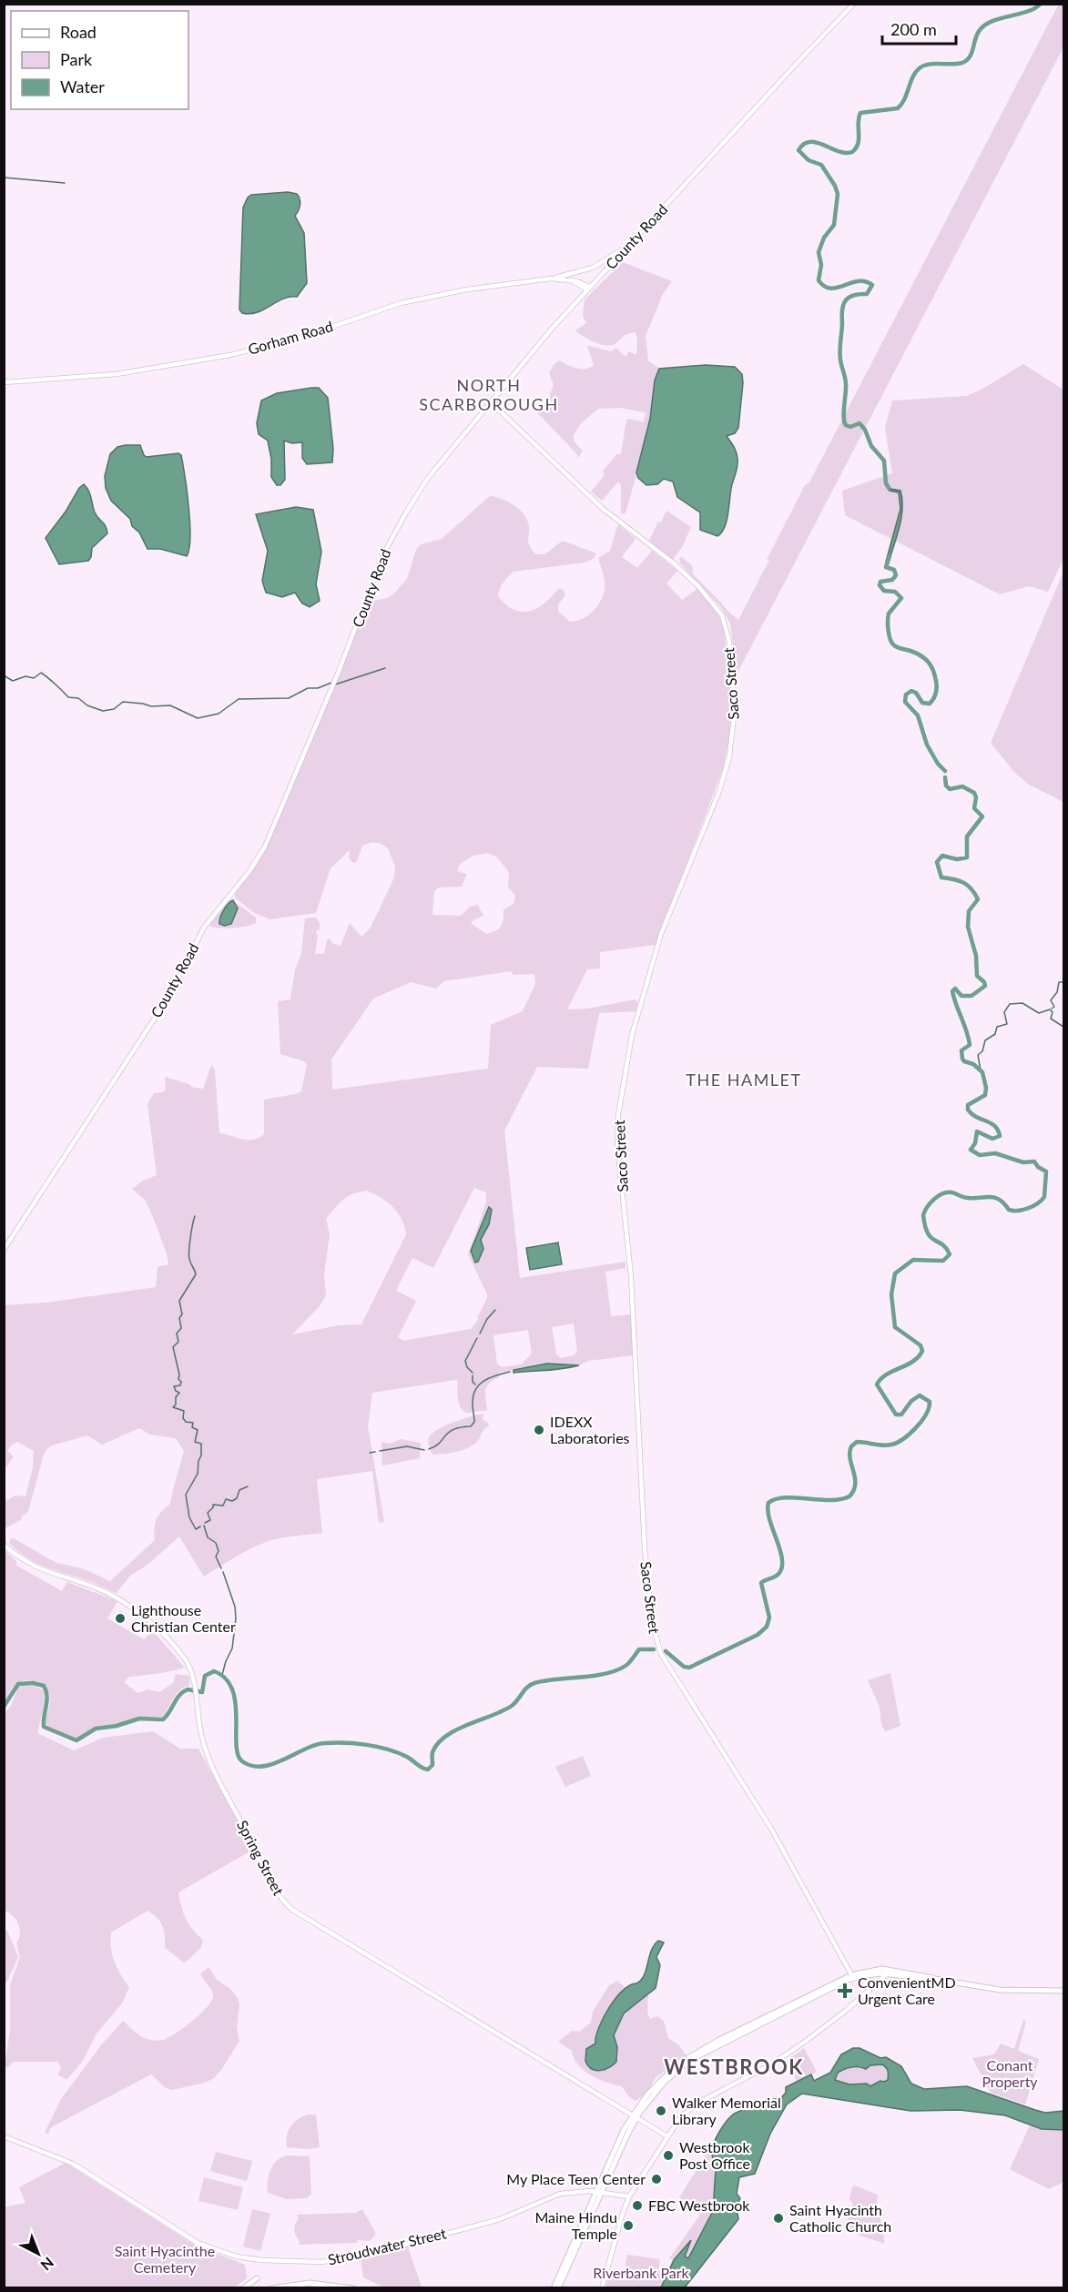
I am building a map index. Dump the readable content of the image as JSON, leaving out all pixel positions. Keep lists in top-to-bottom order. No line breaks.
{"streets":{"main road":["County Road","Gorham Road","Saco Street","Spring Street","Stroudwater Street"]},"crossings":[["County Road","Gorham Road"],["County Road","Saco Street"]],"districts":["NORTH SCARBOROUGH","THE HAMLET","WESTBROOK"],"parks":["Conant Property","Saint Hyacinthe Cemetery","Riverbank Park"],"places":{"other":["IDEXX Laboratories","Lighthouse Christian Center","Walker Memorial Library","Westbrook Post Office","My Place Teen Center","FBC Westbrook","Saint Hyacinth Catholic Church","Maine Hindu Temple"],"health":["ConvenientMD Urgent Care"]},"legend":["Road","Park","Water"],"scale_bar":"200 m","north":"bottom right"}
